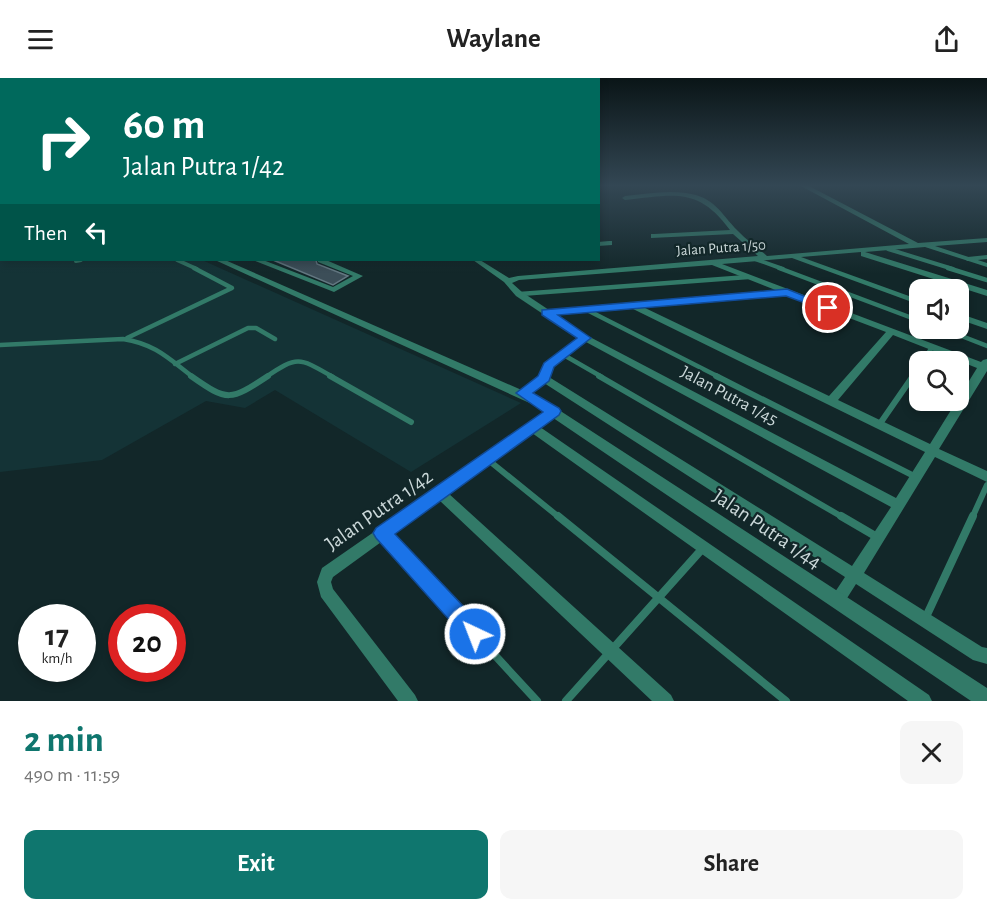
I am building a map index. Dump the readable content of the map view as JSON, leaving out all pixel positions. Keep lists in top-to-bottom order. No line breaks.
{"streets":{"street":["Jalan Putra 1/50","Jalan Putra 1/45","Jalan Putra 1/42","Jalan Putra 1/44"]},"crossings":[["Jalan Putra 1/42","Jalan Putra 1/44"]],"page":{"header":"Waylane","turn":["60 m","Jalan Putra 1/42"],"then":"Then","speed":"17 km/h","limit":"20","heading":["2 min","490 m · 11:59"],"buttons":["Exit","Share"]}}
